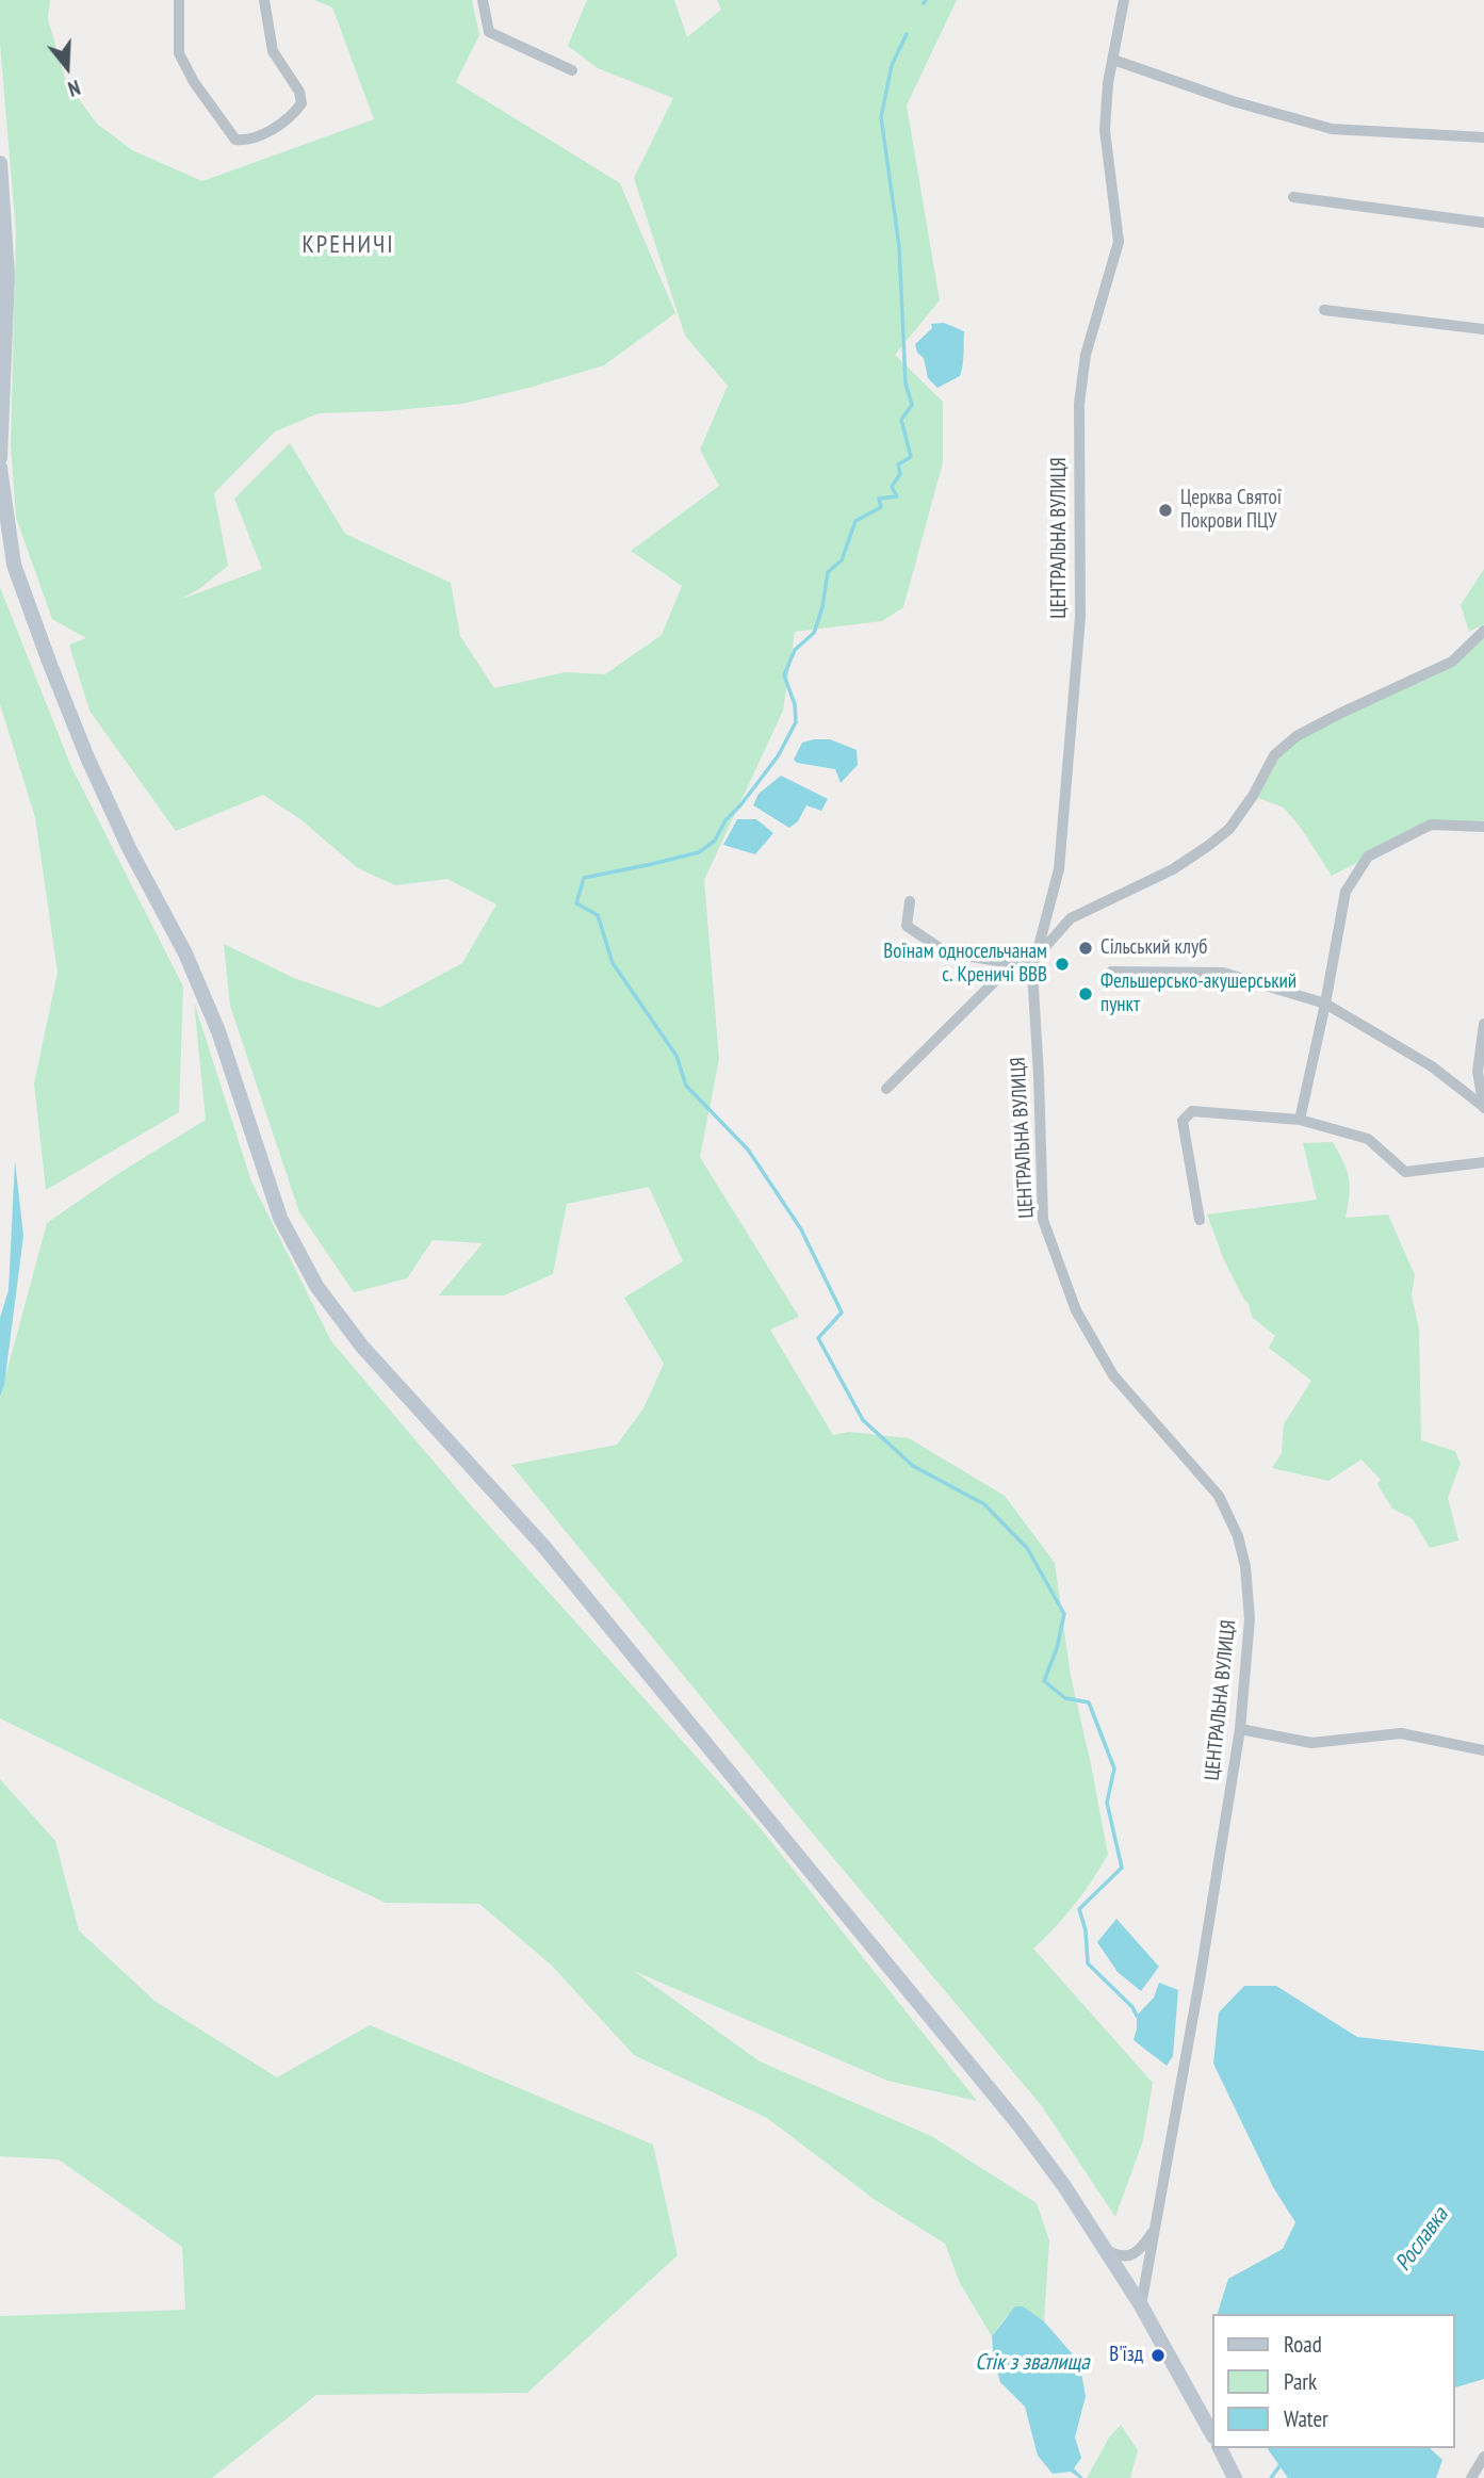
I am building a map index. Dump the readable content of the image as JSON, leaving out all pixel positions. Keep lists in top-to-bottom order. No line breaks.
{"streets":{"street":["ЦЕНТРАЛЬНА ВУЛИЦЯ"]},"districts":["КРЕНИЧІ"],"water":["Рославка","Стік з звалища"],"places":["Церква Святої Покрови ПЦУ","Сільський клуб","Воїнам односельчанам с. Креничі ВВВ","Фельшерсько-акушерський пункт","В'їзд"],"legend":["Road","Park","Water"],"north":"bottom"}
